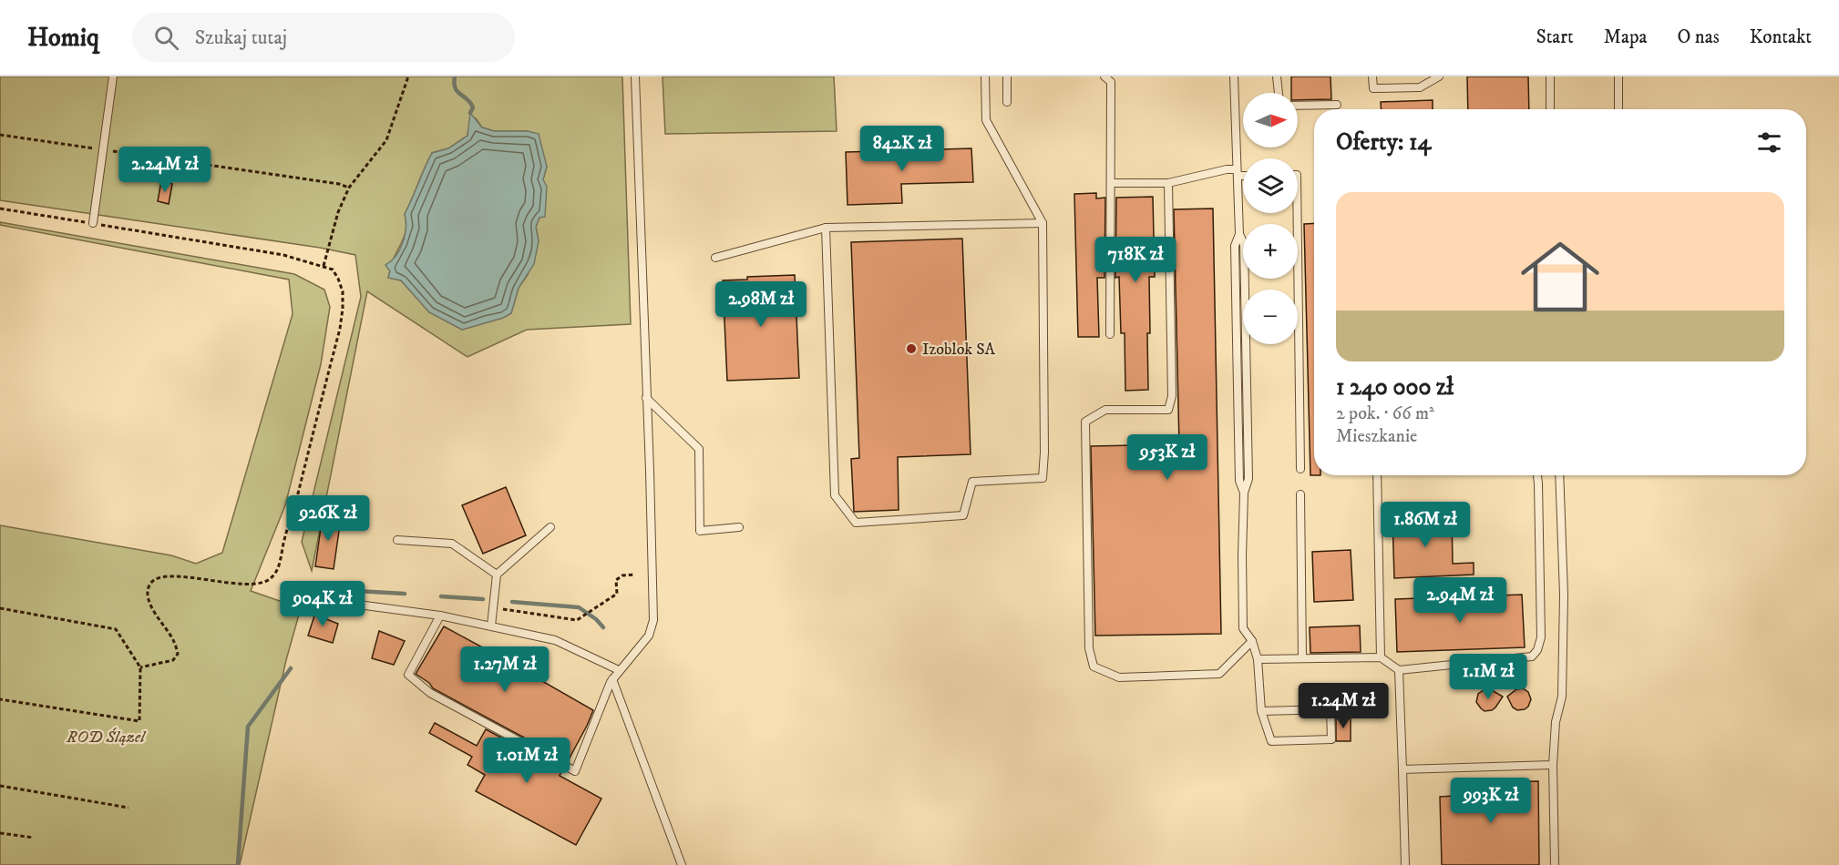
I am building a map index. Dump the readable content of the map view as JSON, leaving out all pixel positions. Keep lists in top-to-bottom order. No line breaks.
{"parks":["ROD Ślązel"],"places":["Izoblok SA"],"north":"right","page":{"header":"Homiq","search":"Szukaj tutaj","nav":["Start","Mapa","O nas","Kontakt"],"map_buttons":["+","−"],"heading":"Oferty: 14","price":["842K zł","2.24M zł","718K zł","2.98M zł","953K zł","926K zł","1.86M zł","2.94M zł","904K zł","1.27M zł","1.1M zł","1.24M zł","1.01M zł","993K zł"],"list":[{"name":"1 240 000 zł","note":"2 pok. · 66 m² · Mieszkanie"}]}}
